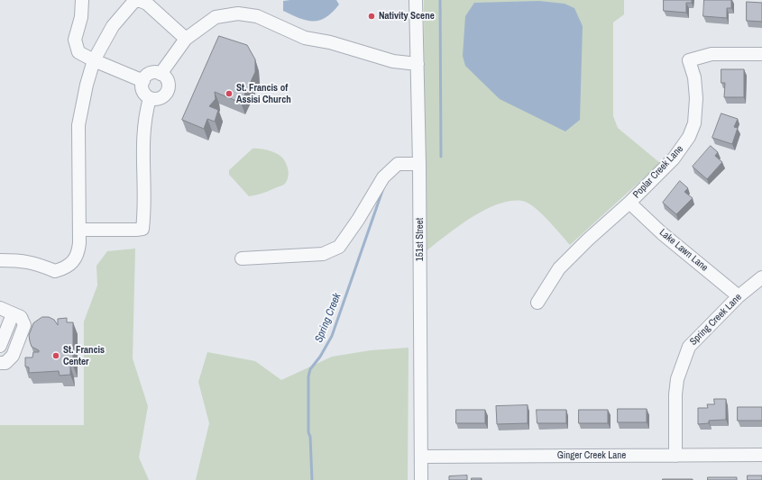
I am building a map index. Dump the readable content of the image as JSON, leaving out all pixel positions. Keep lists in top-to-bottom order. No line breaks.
{"streets":{"street":["Poplar Creek Lane","151st Street","Lake Lawn Lane","Spring Creek Lane","Ginger Creek Lane"]},"crossings":[["Poplar Creek Lane","Lake Lawn Lane"],["151st Street","Ginger Creek Lane"],["Lake Lawn Lane","Spring Creek Lane"],["Spring Creek Lane","Ginger Creek Lane"]],"water":["Spring Creek"],"places":["Nativity Scene","St. Francis of Assisi Church","St. Francis Center"]}
